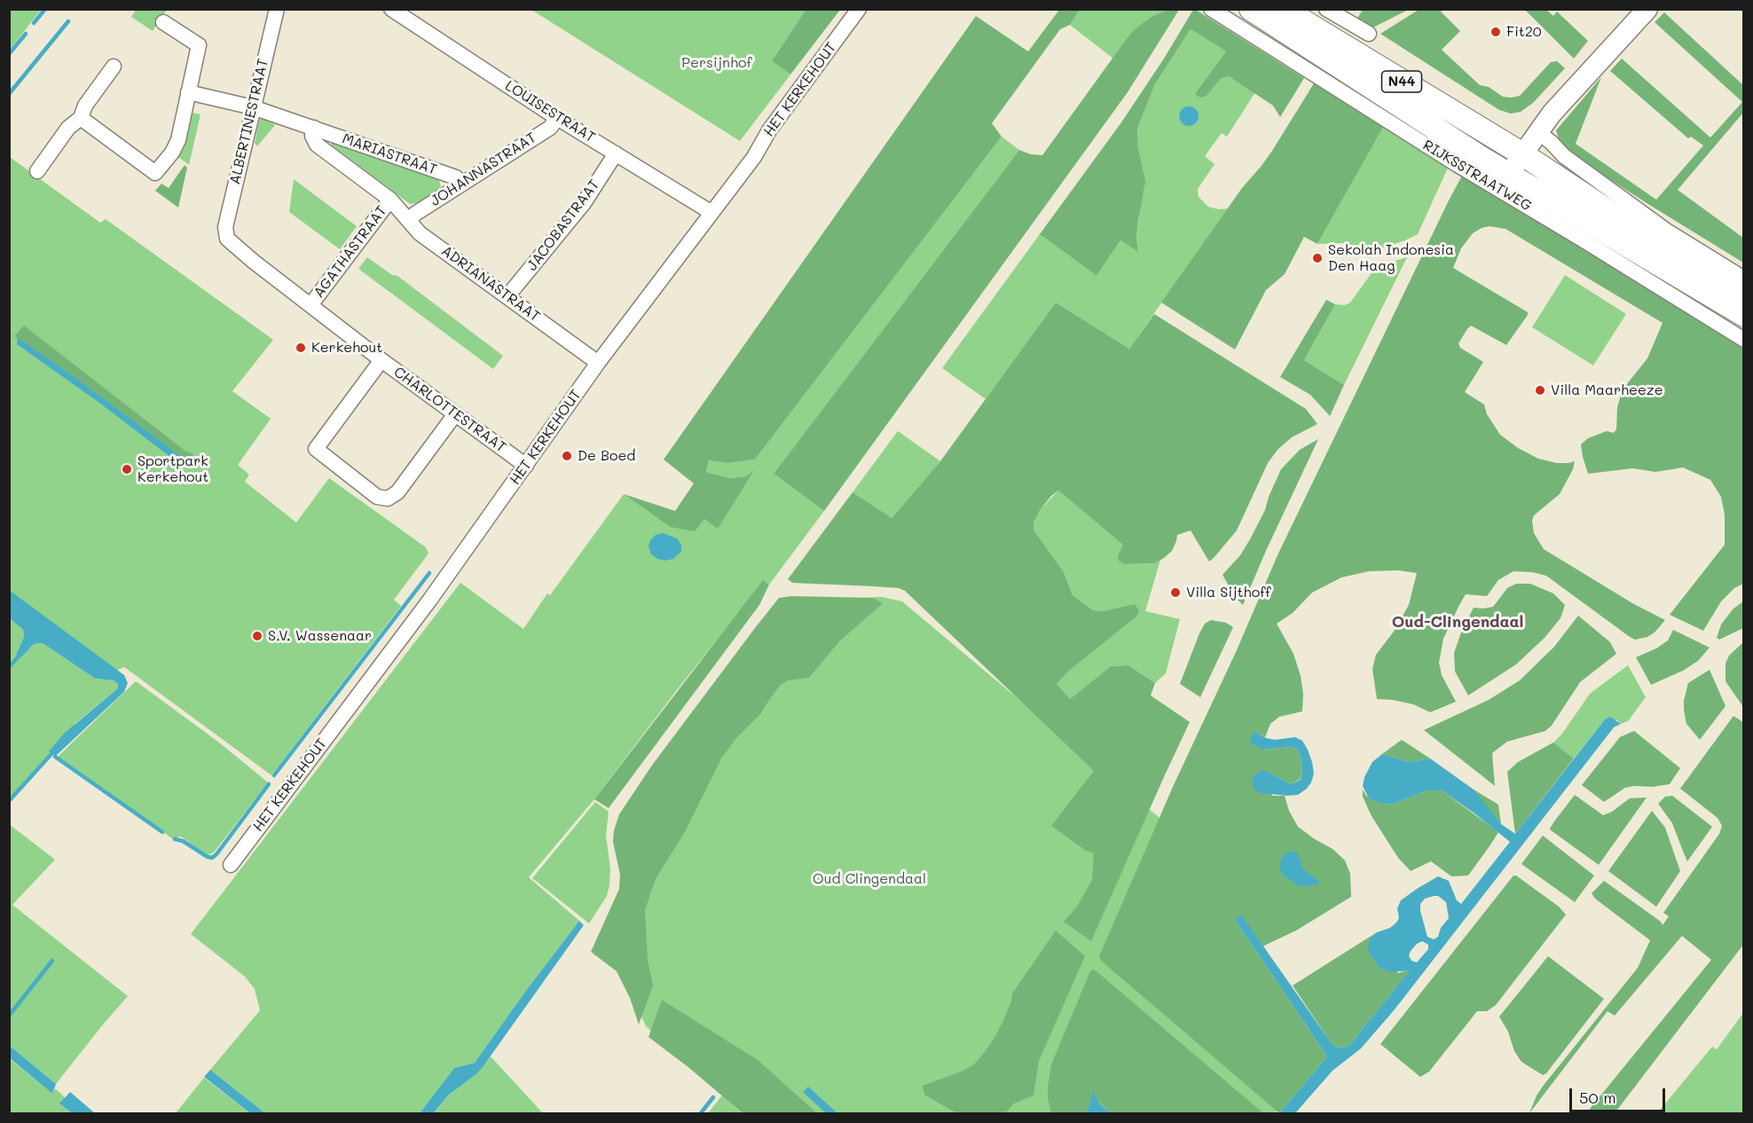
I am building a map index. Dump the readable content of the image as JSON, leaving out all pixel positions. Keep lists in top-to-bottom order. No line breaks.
{"streets":{"main road":["N44","RIJKSSTRAATWEG"],"street":["HET KERKEHOUT","LOUISESTRAAT","ALBERTINESTRAAT","MARIASTRAAT","JOHANNASTRAAT","JACOBASTRAAT","AGATHASTRAAT","ADRIANASTRAAT","CHARLOTTESTRAAT"]},"crossings":[["HET KERKEHOUT","LOUISESTRAAT"],["HET KERKEHOUT","ADRIANASTRAAT"],["HET KERKEHOUT","CHARLOTTESTRAAT"],["LOUISESTRAAT","JOHANNASTRAAT"],["LOUISESTRAAT","JACOBASTRAAT"],["ALBERTINESTRAAT","MARIASTRAAT"],["ALBERTINESTRAAT","CHARLOTTESTRAAT"],["MARIASTRAAT","JOHANNASTRAAT"],["MARIASTRAAT","AGATHASTRAAT"],["MARIASTRAAT","ADRIANASTRAAT"],["JOHANNASTRAAT","ADRIANASTRAAT"],["JACOBASTRAAT","ADRIANASTRAAT"],["AGATHASTRAAT","ADRIANASTRAAT"],["AGATHASTRAAT","CHARLOTTESTRAAT"]],"districts":["Oud-Clingendaal"],"parks":["Persijnhof","Oud Clingendaal"],"places":["Fit20","Sekolah Indonesia Den Haag","Kerkehout","Villa Maarheeze","De Boed","Sportpark Kerkehout","Villa Sijthoff","S.V. Wassenaar"],"scale_bar":"50 m"}
